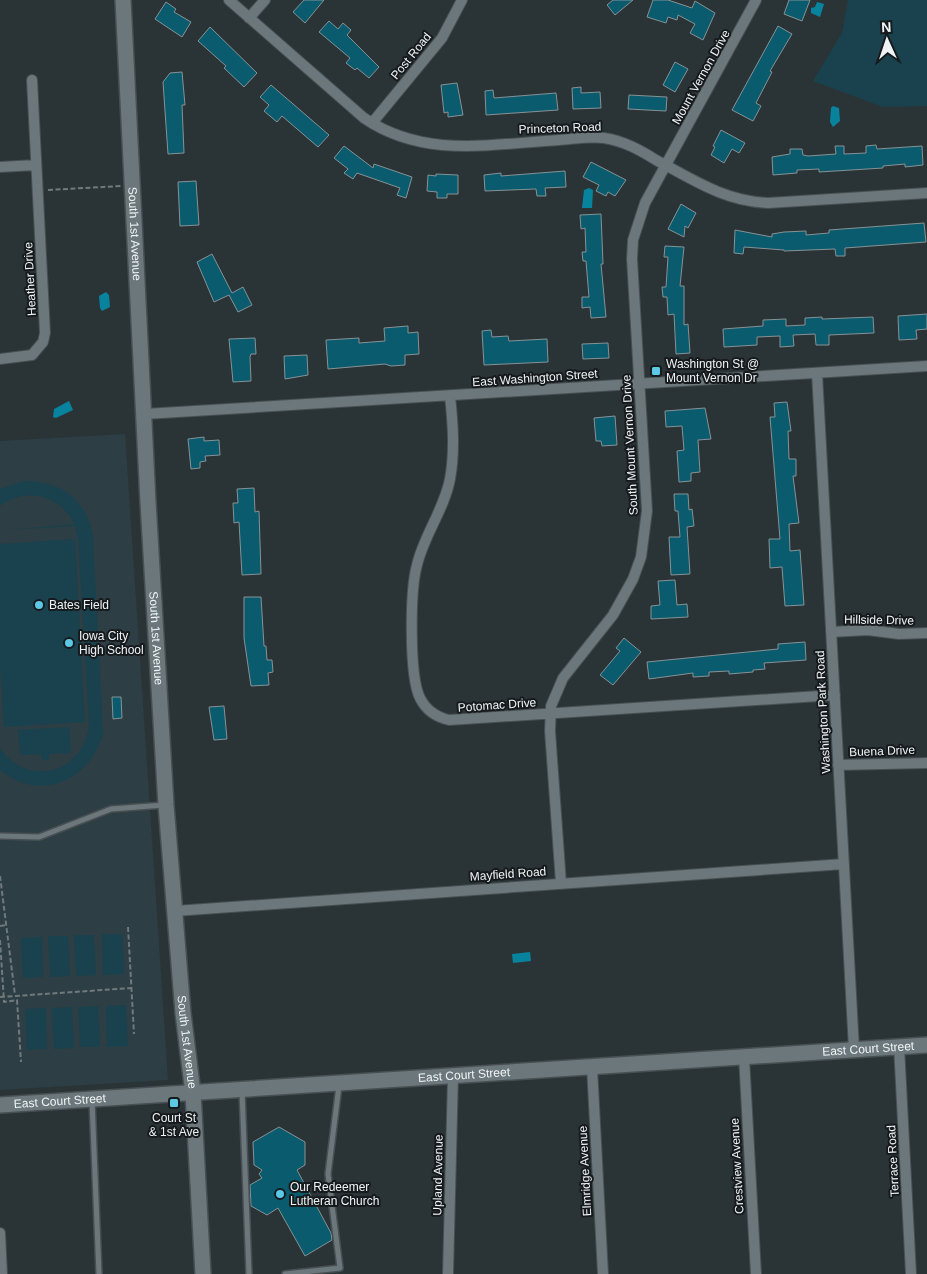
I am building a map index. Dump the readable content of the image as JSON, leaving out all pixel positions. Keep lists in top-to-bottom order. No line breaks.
{"streets":{"main road":["South 1st Avenue","East Court Street"],"street":["Post Road","Mount Vernon Drive","Princeton Road","Heather Drive","East Washington Street","South Mount Vernon Drive","Hillside Drive","Potomac Drive","Washington Park Road","Buena Drive","Mayfield Road","Terrace Road","Crestview Avenue","Elmridge Avenue","Upland Avenue"]},"crossings":[["Post Road","Princeton Road"],["Mount Vernon Drive","Princeton Road"],["Mount Vernon Drive","South Mount Vernon Drive"],["Princeton Road","South Mount Vernon Drive"],["South 1st Avenue","East Washington Street"],["South 1st Avenue","Mayfield Road"],["South 1st Avenue","East Court Street"],["East Washington Street","South Mount Vernon Drive"],["East Washington Street","Potomac Drive"],["East Washington Street","Washington Park Road"],["South Mount Vernon Drive","Potomac Drive"],["South Mount Vernon Drive","Mayfield Road"],["Hillside Drive","Washington Park Road"],["Potomac Drive","Washington Park Road"],["Washington Park Road","Buena Drive"],["Washington Park Road","Mayfield Road"],["Washington Park Road","East Court Street"],["East Court Street","Terrace Road"],["East Court Street","Crestview Avenue"],["East Court Street","Elmridge Avenue"],["East Court Street","Upland Avenue"]],"places":{"transit":["Washington St @ Mount Vernon Dr","Court St & 1st Ave"],"other":["Bates Field","Iowa City High School","Our Redeemer Lutheran Church"]},"north":"top"}
